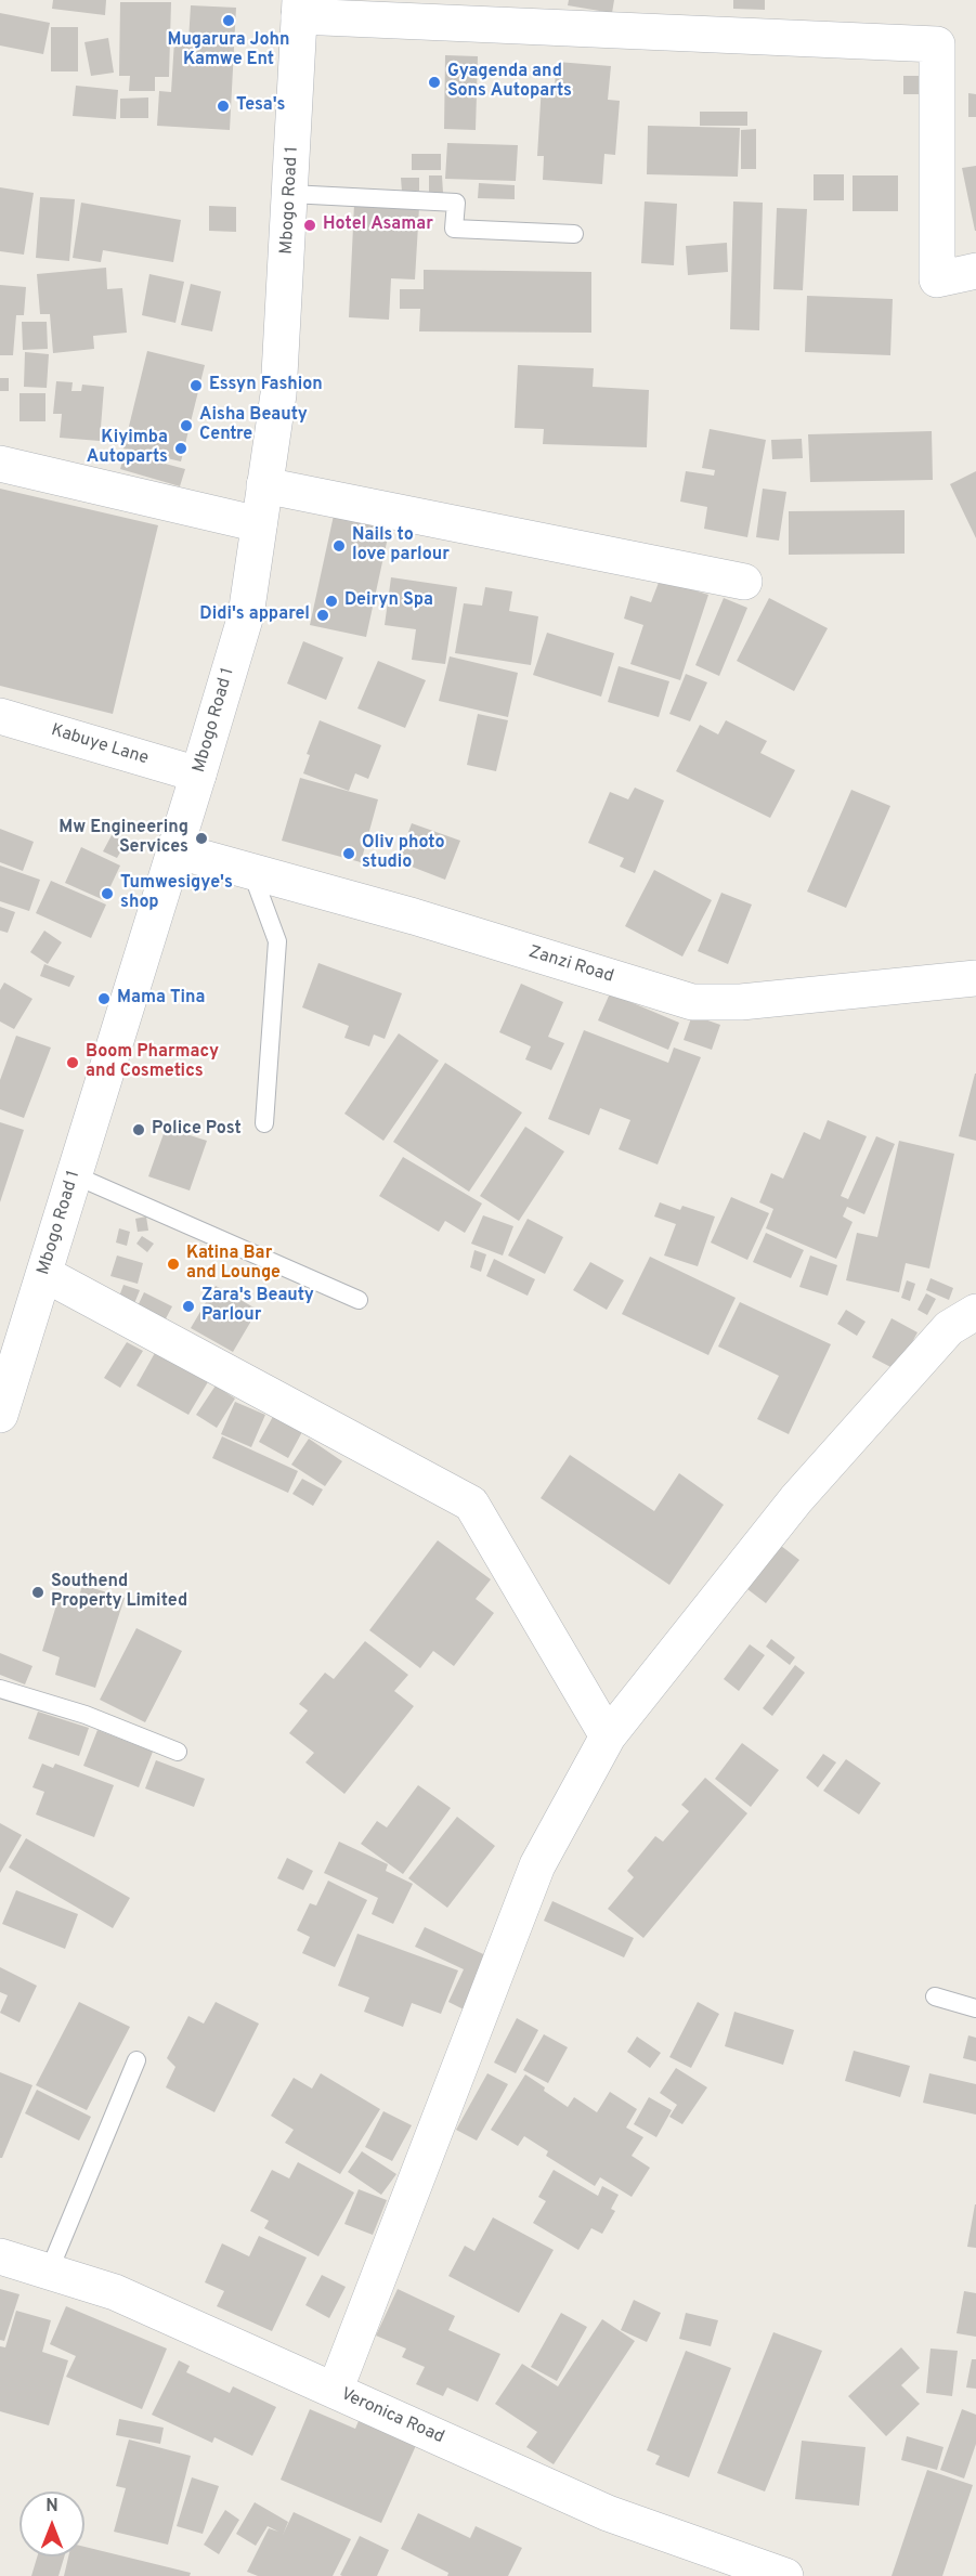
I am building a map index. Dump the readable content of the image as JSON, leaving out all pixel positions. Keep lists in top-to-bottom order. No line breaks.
{"streets":{"street":["Mbogo Road 1","Kabuye Lane","Zanzi Road","Veronica Road"]},"crossings":[["Mbogo Road 1","Kabuye Lane"],["Mbogo Road 1","Zanzi Road"]],"places":["Mugarura John Kamwe Ent","Gyagenda and Sons Autoparts","Tesa's","Hotel Asamar","Essyn Fashion","Aisha Beauty Centre","Kiyimba Autoparts","Nails to love parlour","Deiryn Spa","Didi's apparel","Mw Engineering Services","Oliv photo studio","Tumwesigye's shop","Mama Tina","Boom Pharmacy and Cosmetics","Police Post","Katina Bar and Lounge","Zara's Beauty Parlour","Southend Property Limited"],"north":"top"}
